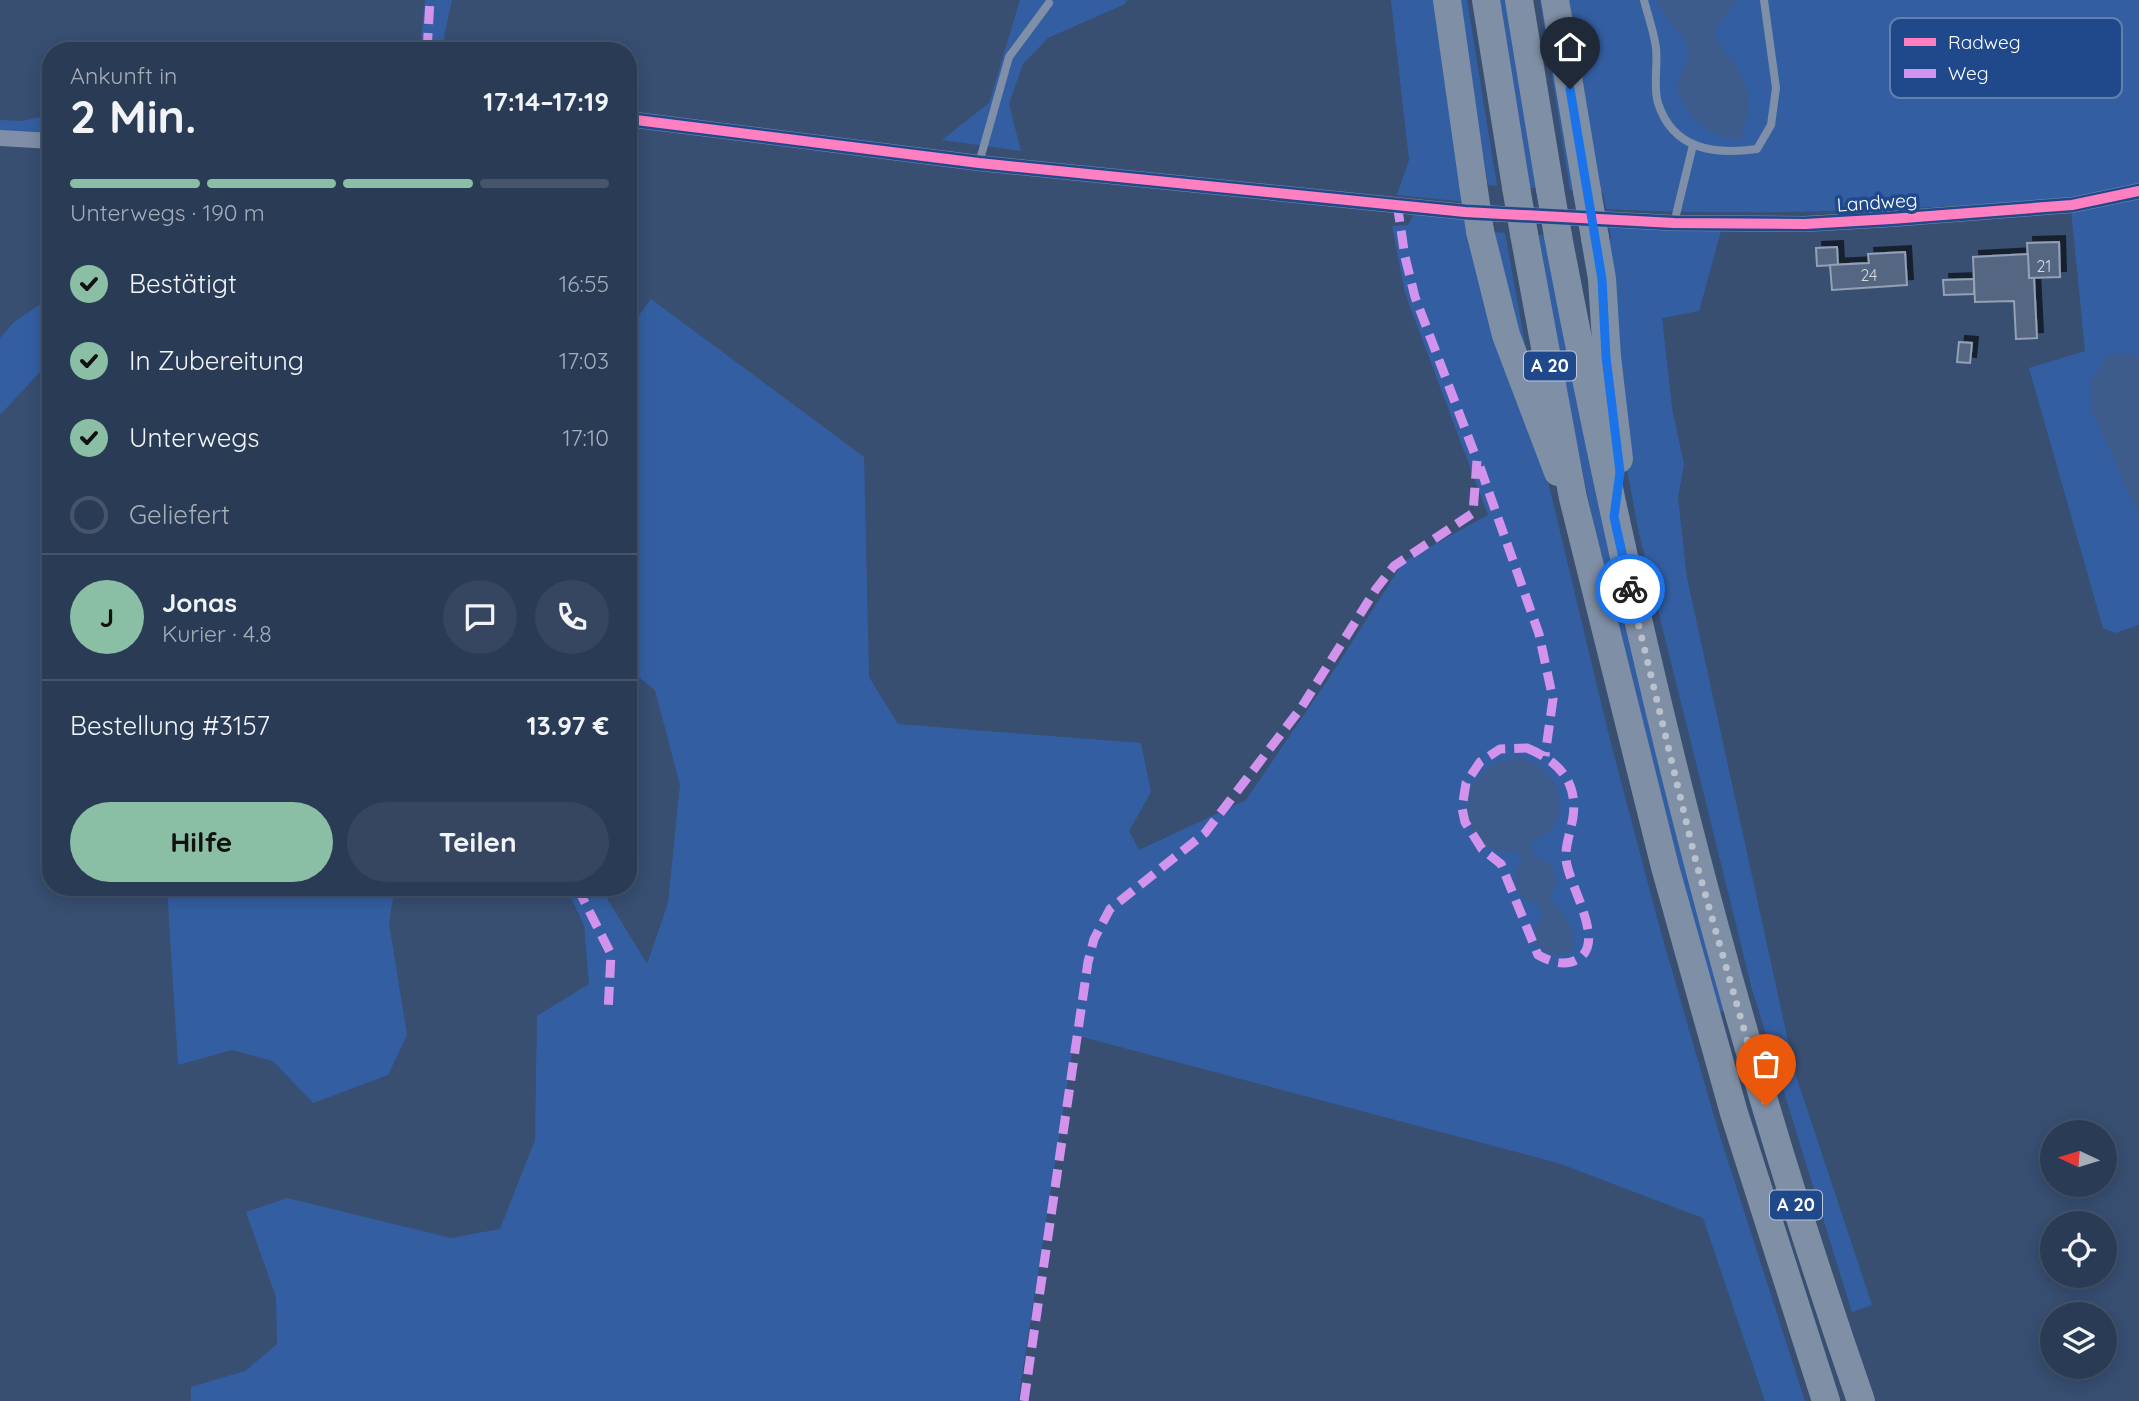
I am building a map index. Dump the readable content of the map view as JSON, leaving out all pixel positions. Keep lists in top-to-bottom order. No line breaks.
{"streets":{"highway":["A 20"],"street":["Landweg"]},"house_numbers":["21","24"],"legend":["Radweg","Weg"],"north":"left","page":{"heading":["2 Min.","Ankunft in","17:14–17:19"],"panel":["Jonas","Kurier · 4.8","Bestellung #3157","13.97 €"],"bar":"Unterwegs · 190 m","list":[["Bestätigt","16:55"],["In Zubereitung","17:03"],["Unterwegs","17:10"],"Geliefert"],"round":"J","buttons":["Hilfe","Teilen"]}}
